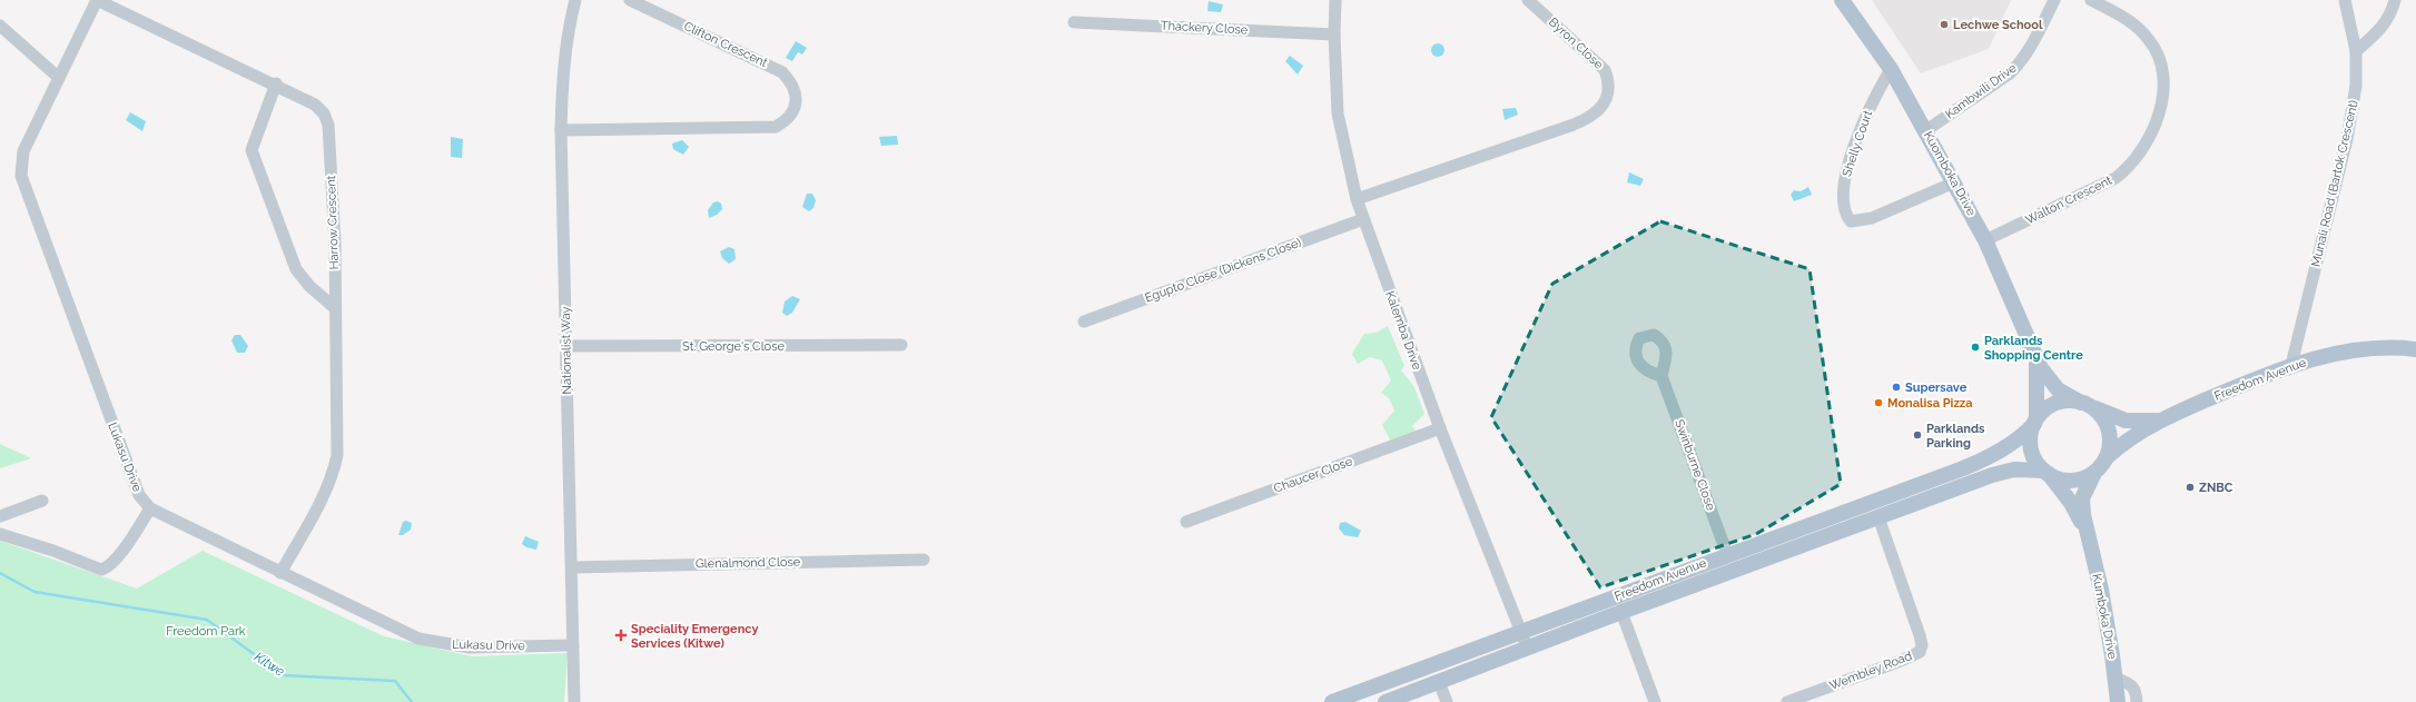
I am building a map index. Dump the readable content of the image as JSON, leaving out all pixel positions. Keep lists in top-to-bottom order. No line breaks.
{"streets":{"main road":["Kuomboka Drive","Freedom Avenue","Kumboka Drive"],"street":["Thackery Close","Byron Close","Clifton Crescent","Kambwili Drive","Shelly Court","Munali Road (Bartok Crescent)","Walton Crescent","Harrow Crescent","Egupto Close (Dickens Close)","Kalemba Drive","St. George's Close","Nationalist Way","Lukasu Drive","Swinburne Close","Chaucer Close","Glenalmond Close","Wembley Road"]},"crossings":[["Thackery Close","Kalemba Drive"],["Byron Close","Kalemba Drive"],["Clifton Crescent","Nationalist Way"],["Kambwili Drive","Kuomboka Drive"],["Shelly Court","Kuomboka Drive"],["Kuomboka Drive","Walton Crescent"],["Munali Road (Bartok Crescent)","Freedom Avenue"],["Harrow Crescent","Lukasu Drive"],["Egupto Close (Dickens Close)","Kalemba Drive"],["Kalemba Drive","Freedom Avenue"],["Kalemba Drive","Chaucer Close"],["St. George's Close","Nationalist Way"],["Nationalist Way","Lukasu Drive"],["Nationalist Way","Glenalmond Close"],["Freedom Avenue","Swinburne Close"],["Freedom Avenue","Kumboka Drive"],["Freedom Avenue","Wembley Road"]],"water":["Kitwe"],"parks":["Freedom Park"],"places":{"other":["Lechwe School","Parklands Shopping Centre","Supersave","Monalisa Pizza","Parklands Parking","ZNBC"],"health":["Speciality Emergency Services (Kitwe)"]}}
